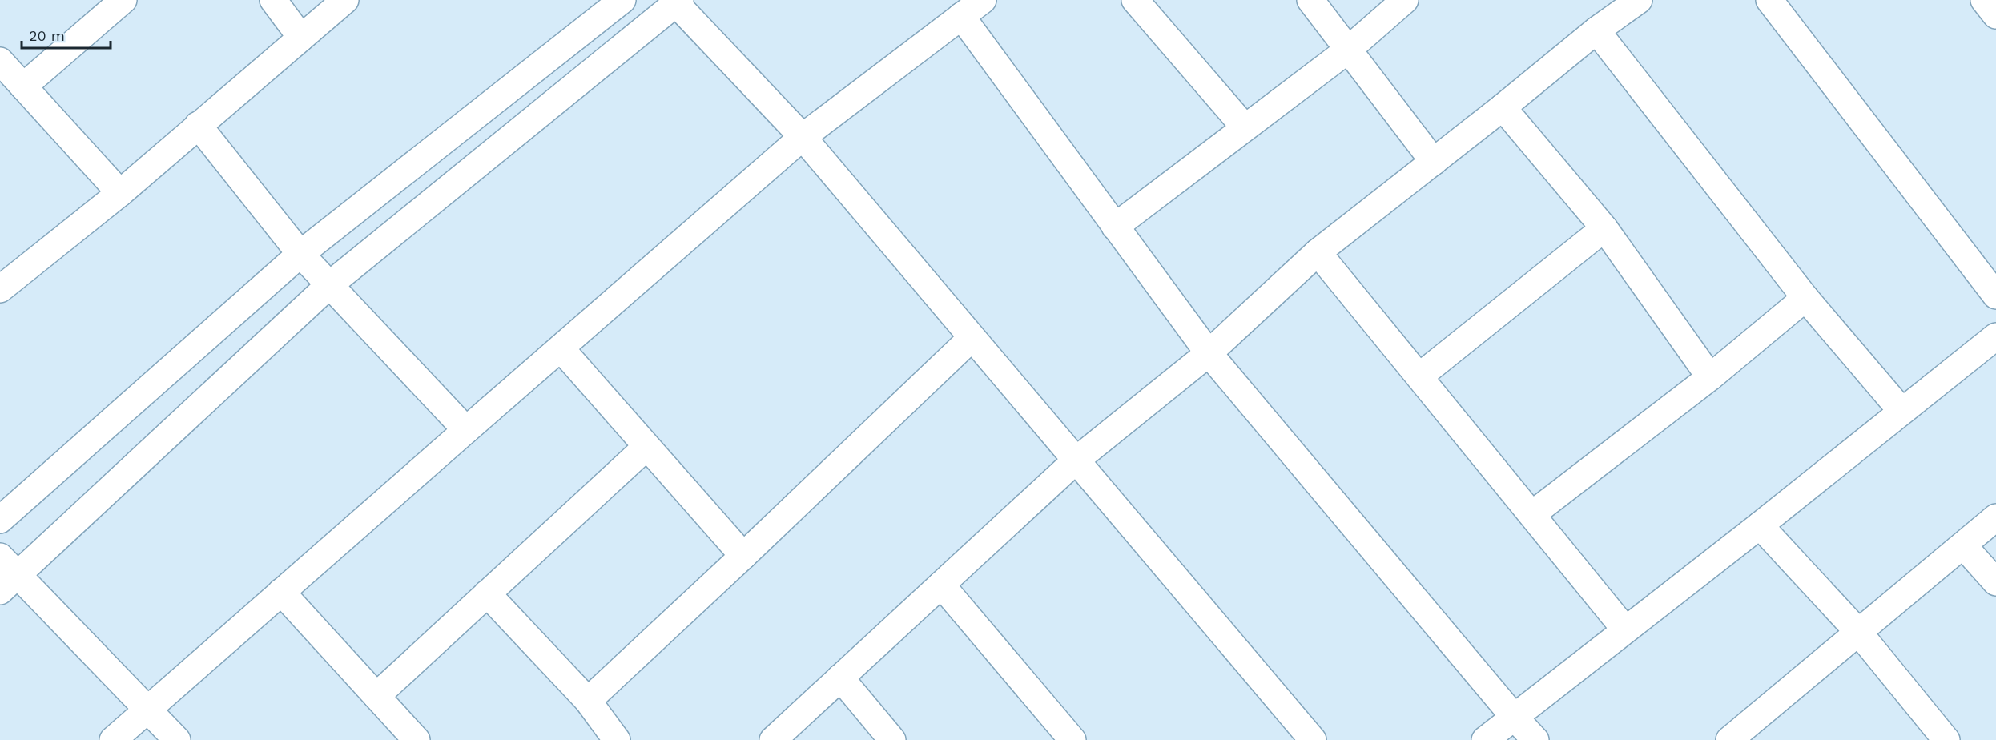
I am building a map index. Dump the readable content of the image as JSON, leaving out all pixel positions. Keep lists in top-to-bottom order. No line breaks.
{"scale_bar":"20 m"}
